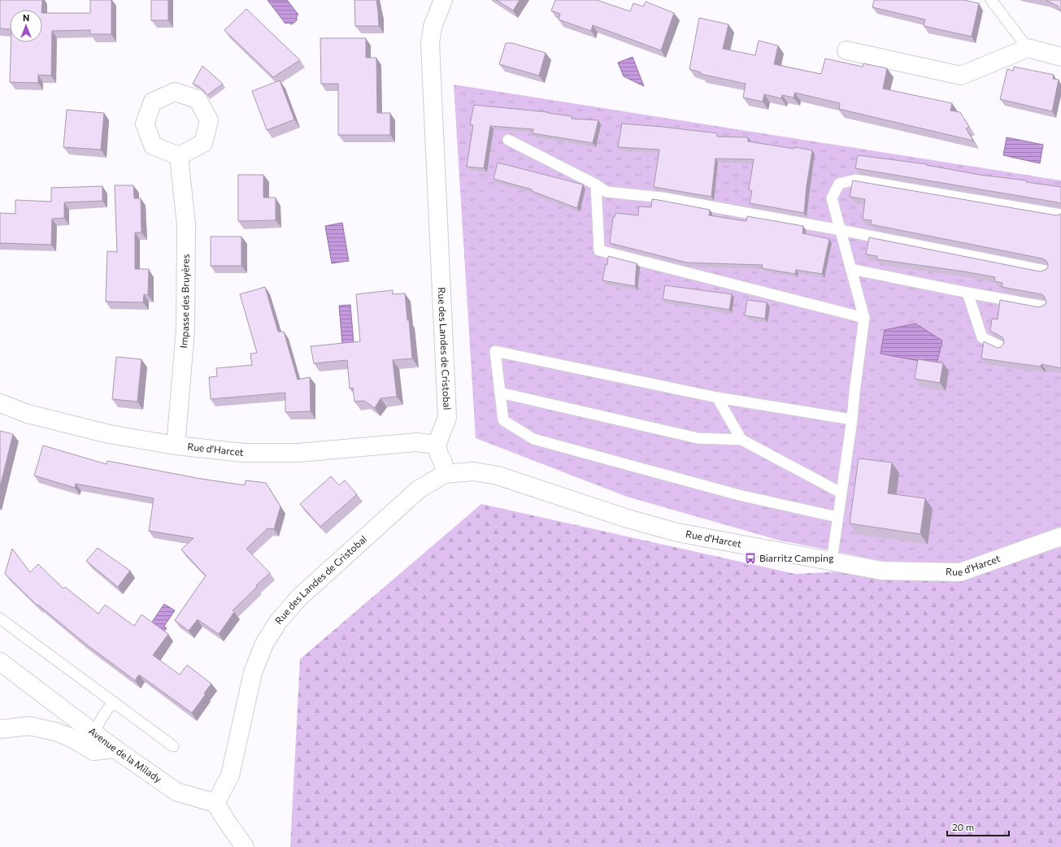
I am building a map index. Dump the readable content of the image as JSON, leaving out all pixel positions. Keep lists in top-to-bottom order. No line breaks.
{"streets":{"street":["Impasse des Bruyères","Rue des Landes de Cristobal","Rue d'Harcet","Avenue de la Milady"]},"crossings":[["Impasse des Bruyères","Rue d'Harcet"],["Rue des Landes de Cristobal","Rue d'Harcet"],["Rue des Landes de Cristobal","Avenue de la Milady"]],"places":{"bus stop":["Biarritz Camping"]},"scale_bar":"20 m","north":"top"}
